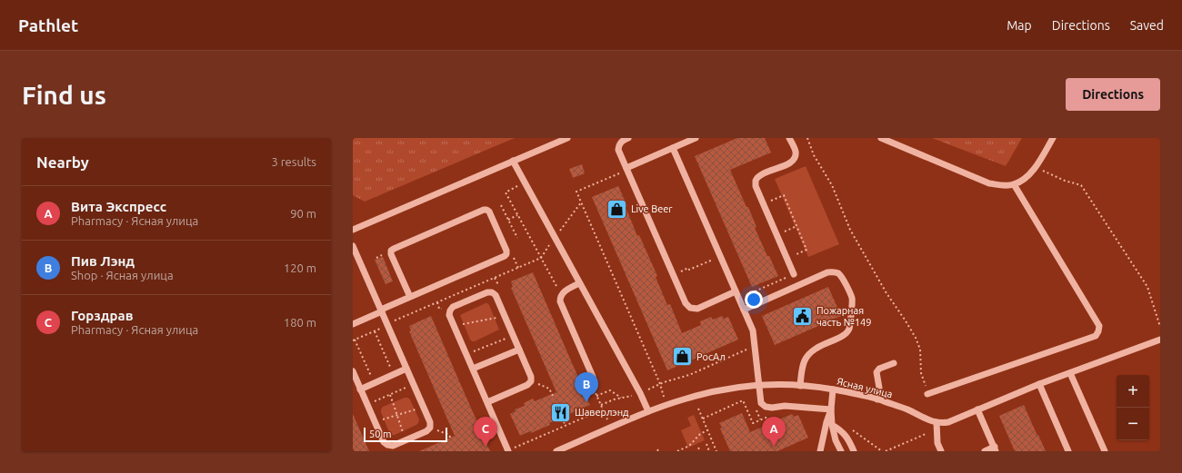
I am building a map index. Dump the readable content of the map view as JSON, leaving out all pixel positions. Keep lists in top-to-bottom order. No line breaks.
{"streets":{"street":["Ясная улица"]},"places":{"shop":["Live Beer","РосАл"],"public building":["Пожарная чаcть №149"],"restaurant":["Шаверлэнд"]},"scale_bar":"50 m","page":{"header":"Pathlet","nav":["Map","Directions","Saved"],"buttons":"Directions","title":"Find us","heading":["Nearby","3 results"],"list":[{"mark":"A","name":"Вита Экспресс","note":"Pharmacy · Ясная улица","value":"90 m"},{"mark":"B","name":"Пив Лэнд","note":"Shop · Ясная улица","value":"120 m"},{"mark":"C","name":"Горздрав","note":"Pharmacy · Ясная улица","value":"180 m"}],"pins":["B","A","C"],"map_buttons":["+","−"],"scale":"50 m"}}
